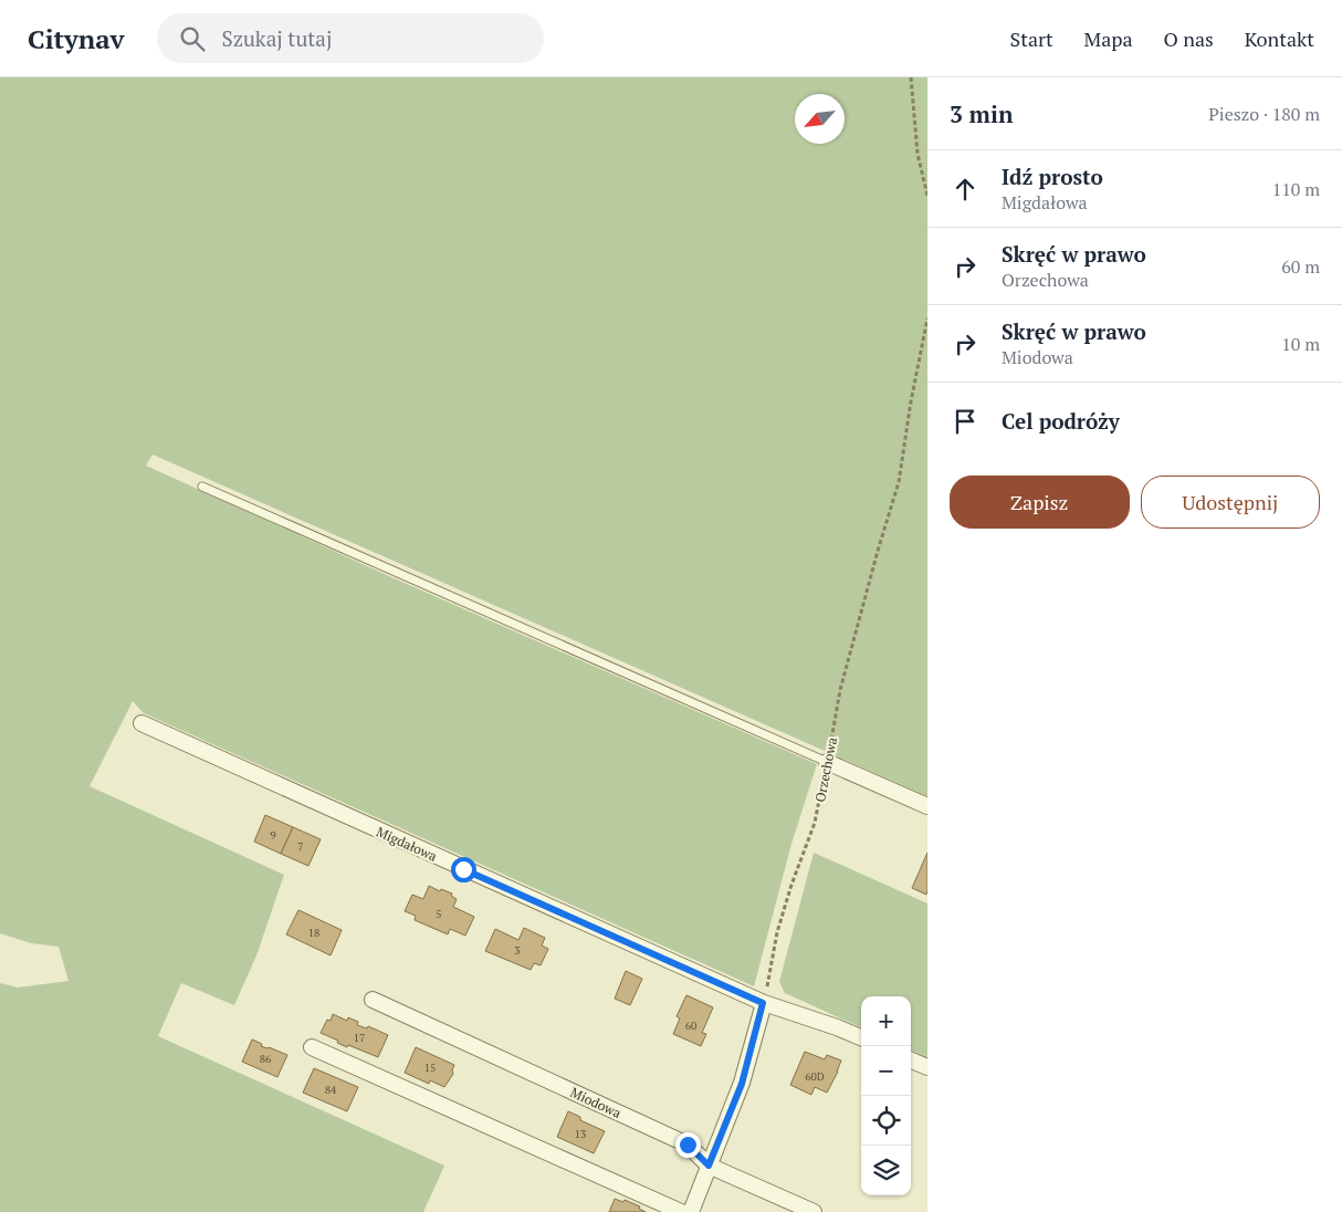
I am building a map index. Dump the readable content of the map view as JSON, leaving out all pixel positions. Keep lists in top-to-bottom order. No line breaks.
{"streets":{"street":["Migdałowa","Miodowa"],"path":["Orzechowa"]},"crossings":[["Orzechowa","Migdałowa"]],"house_numbers":["9","7","5","18","3","60","17","86","15","60D","84","13"],"north":"bottom left","page":{"header":"Citynav","search":"Szukaj tutaj","nav":["Start","Mapa","O nas","Kontakt"],"heading":["3 min","Pieszo · 180 m"],"list":[["Idź prosto","Migdałowa","110 m"],["Skręć w prawo","Orzechowa","60 m"],["Skręć w prawo","Miodowa","10 m"],"Cel podróży"],"buttons":["Zapisz","Udostępnij"],"map_buttons":["+","−"]}}
